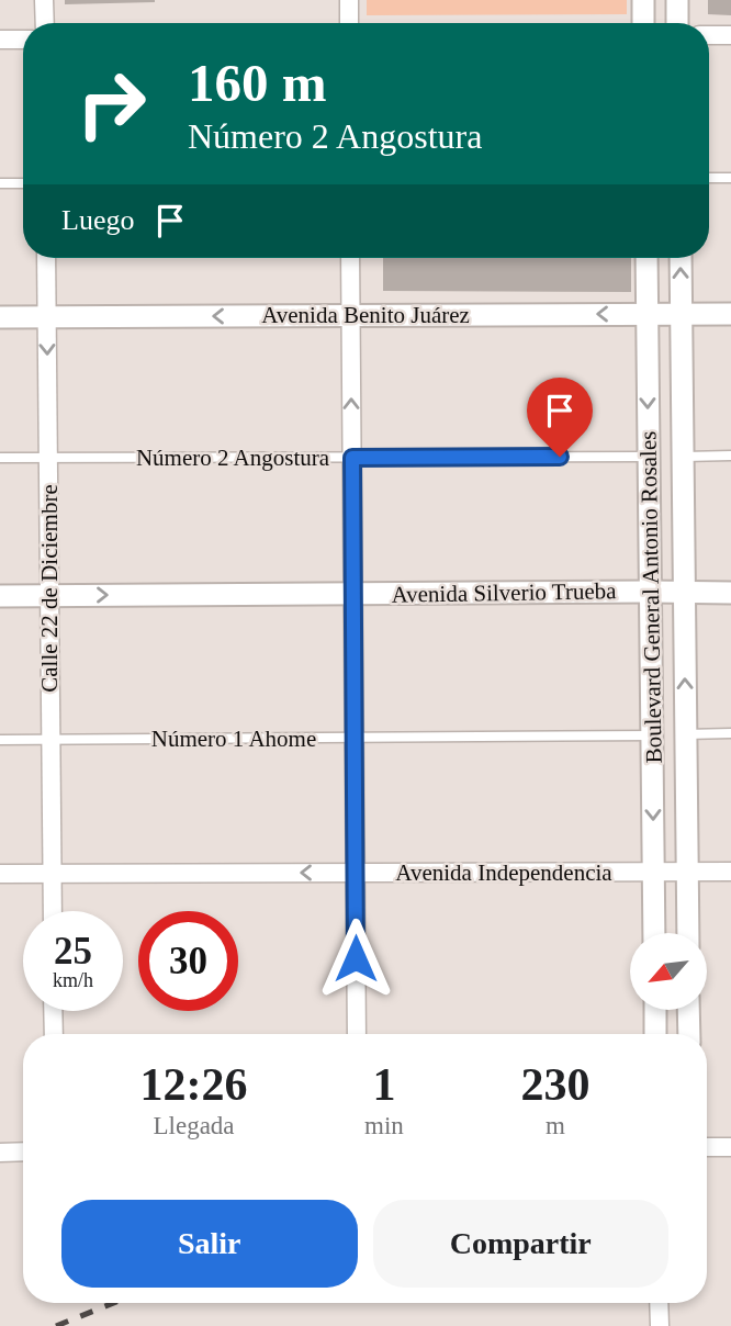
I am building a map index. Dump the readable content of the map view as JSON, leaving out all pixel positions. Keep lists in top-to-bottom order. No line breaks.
{"streets":{"street":["Avenida Benito Juárez","Calle 22 de Diciembre","Avenida Silverio Trueba","Boulevard General Antonio Rosales","Avenida Independencia"],"lane":["Número 2 Angostura","Número 1 Ahome"]},"crossings":[["Avenida Benito Juárez","Calle 22 de Diciembre"],["Avenida Benito Juárez","Boulevard General Antonio Rosales"],["Número 2 Angostura","Calle 22 de Diciembre"],["Número 2 Angostura","Boulevard General Antonio Rosales"],["Calle 22 de Diciembre","Avenida Silverio Trueba"],["Calle 22 de Diciembre","Número 1 Ahome"],["Calle 22 de Diciembre","Avenida Independencia"],["Avenida Silverio Trueba","Boulevard General Antonio Rosales"],["Boulevard General Antonio Rosales","Número 1 Ahome"],["Boulevard General Antonio Rosales","Avenida Independencia"]],"one_way":["Avenida Benito Juárez","Avenida Silverio Trueba","Avenida Independencia"],"north":"bottom left","page":{"turn":["160 m","Número 2 Angostura"],"then":"Luego","speed":"25 km/h","limit":"30","eta":["12:26","Llegada","1","min","230","m"],"buttons":["Salir","Compartir"]}}
